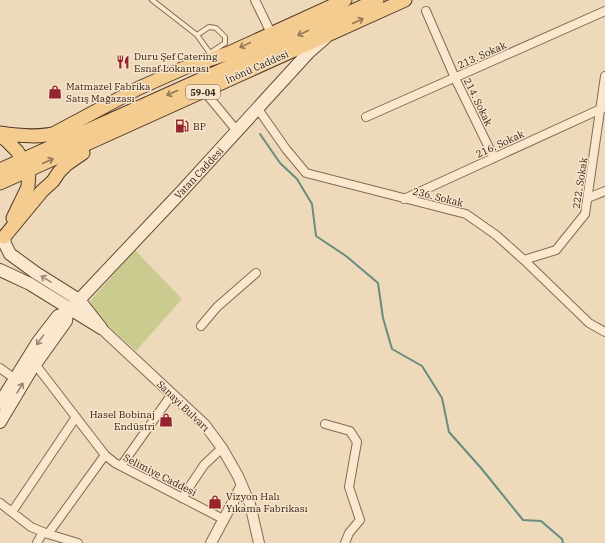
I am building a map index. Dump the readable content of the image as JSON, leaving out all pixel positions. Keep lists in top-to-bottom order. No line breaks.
{"streets":{"main road":["İnönü Caddesi","59-04","Vatan Caddesi"],"street":["213. Sokak","214. Sokak","216. Sokak","222. Sokak","236. Sokak","Sanayi Bulvarı","Selimiye Caddesi"]},"crossings":[["213. Sokak","214. Sokak"],["İnönü Caddesi","59-04"],["İnönü Caddesi","Vatan Caddesi"],["214. Sokak","216. Sokak"],["216. Sokak","222. Sokak"],["216. Sokak","236. Sokak"],["Vatan Caddesi","236. Sokak"],["Vatan Caddesi","Selimiye Caddesi"],["222. Sokak","236. Sokak"]],"places":{"restaurant":["Duru Şef Catering Esnaf Lokantası"],"shop":["Matmazel Fabrika Satış Mağazası","Hasel Bobinaj Endüstri","Vizyon Halı Yıkama Fabrikası"],"fuel station":["BP"]}}
